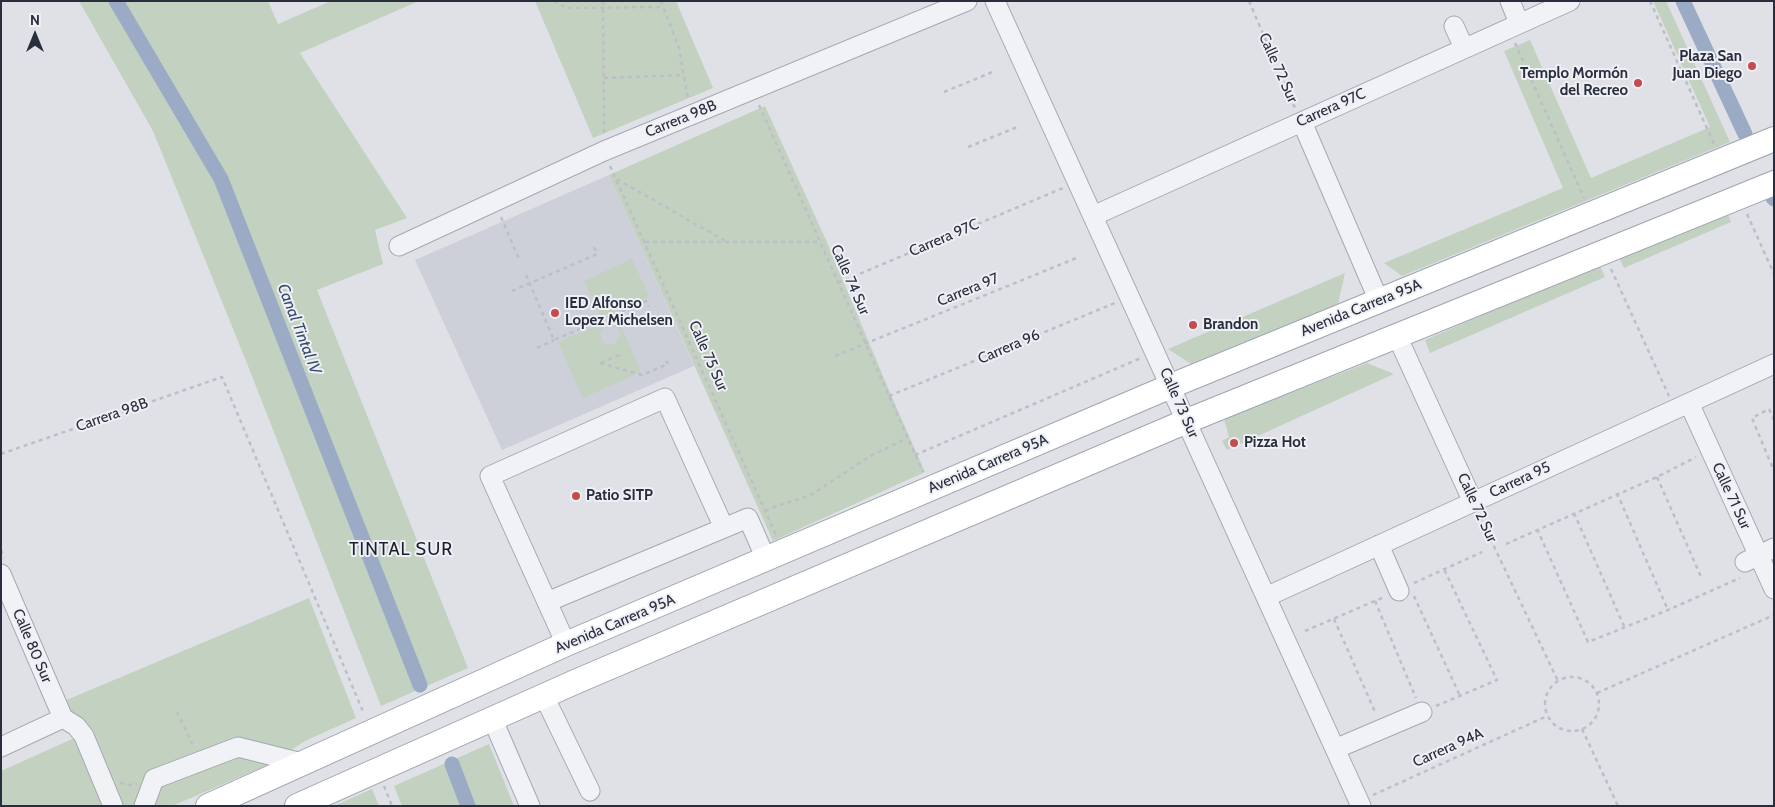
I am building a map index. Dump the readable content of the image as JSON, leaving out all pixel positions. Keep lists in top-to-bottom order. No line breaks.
{"streets":{"main road":["Avenida Carrera 95A"],"street":["Calle 72 Sur","Carrera 97C","Carrera 98B","Calle 73 Sur","Carrera 95","Calle 71 Sur","Calle 80 Sur"],"path":["Calle 74 Sur","Carrera 97","Carrera 96","Calle 75 Sur","Carrera 94A"]},"crossings":[["Calle 72 Sur","Carrera 97C"],["Calle 72 Sur","Avenida Carrera 95A"],["Calle 72 Sur","Carrera 95"],["Calle 72 Sur","Carrera 94A"],["Carrera 97C","Calle 74 Sur"],["Carrera 97C","Calle 73 Sur"],["Carrera 98B","Calle 74 Sur"],["Carrera 98B","Avenida Carrera 95A"],["Carrera 98B","Calle 75 Sur"],["Calle 74 Sur","Carrera 97"],["Calle 74 Sur","Carrera 96"],["Avenida Carrera 95A","Calle 75 Sur"],["Avenida Carrera 95A","Calle 73 Sur"],["Carrera 96","Calle 73 Sur"],["Calle 73 Sur","Carrera 95"],["Calle 73 Sur","Carrera 94A"],["Carrera 95","Calle 71 Sur"]],"districts":["TINTAL SUR"],"water":["Canal Tintal IV"],"places":["Plaza San Juan Diego","Templo Mormón del Recreo","IED Alfonso Lopez Michelsen","Brandon","Pizza Hot","Patio SITP"],"north":"top"}
